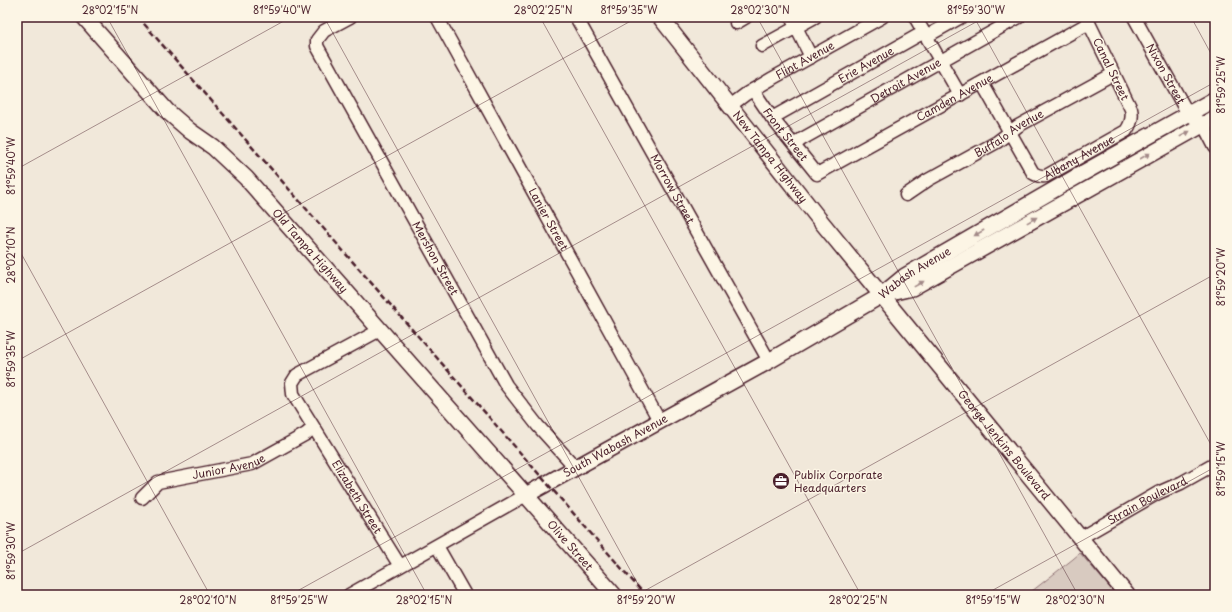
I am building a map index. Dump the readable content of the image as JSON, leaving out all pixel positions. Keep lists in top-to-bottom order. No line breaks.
{"streets":{"main road":["New Tampa Highway","Old Tampa Highway","Wabash Avenue","George Jenkins Boulevard","South Wabash Avenue","Olive Street"],"street":["Flint Avenue","Erie Avenue","Canal Street","Nixon Street","Detroit Avenue","Camden Avenue","Front Street","Buffalo Avenue","Albany Avenue","Morrow Street","Lanier Street","Mershon Street","Junior Avenue","Elizabeth Street","Strain Boulevard"]},"crossings":[["Flint Avenue","Front Street"],["Flint Avenue","New Tampa Highway"],["Erie Avenue","Front Street"],["Canal Street","Camden Avenue"],["Canal Street","Buffalo Avenue"],["Canal Street","Albany Avenue"],["Nixon Street","Wabash Avenue"],["Detroit Avenue","Front Street"],["Camden Avenue","Front Street"],["Camden Avenue","Albany Avenue"],["Buffalo Avenue","Albany Avenue"],["New Tampa Highway","Wabash Avenue"],["New Tampa Highway","George Jenkins Boulevard"],["New Tampa Highway","South Wabash Avenue"],["Morrow Street","South Wabash Avenue"],["Lanier Street","South Wabash Avenue"],["Old Tampa Highway","South Wabash Avenue"],["Old Tampa Highway","Elizabeth Street"],["Old Tampa Highway","Olive Street"],["Mershon Street","South Wabash Avenue"],["Wabash Avenue","George Jenkins Boulevard"],["Wabash Avenue","South Wabash Avenue"],["George Jenkins Boulevard","South Wabash Avenue"],["George Jenkins Boulevard","Strain Boulevard"],["South Wabash Avenue","Elizabeth Street"],["South Wabash Avenue","Olive Street"],["Junior Avenue","Elizabeth Street"]],"places":{"office":["Publix Corporate Headquarters"]},"coordinates":["28°02'15\"N","81°59'40\"W","28°02'25\"N","81°59'35\"W","28°02'30\"N","81°59'30\"W","81°59'25\"W","28°02'10\"N","81°59'20\"W","81°59'15\"W"]}
